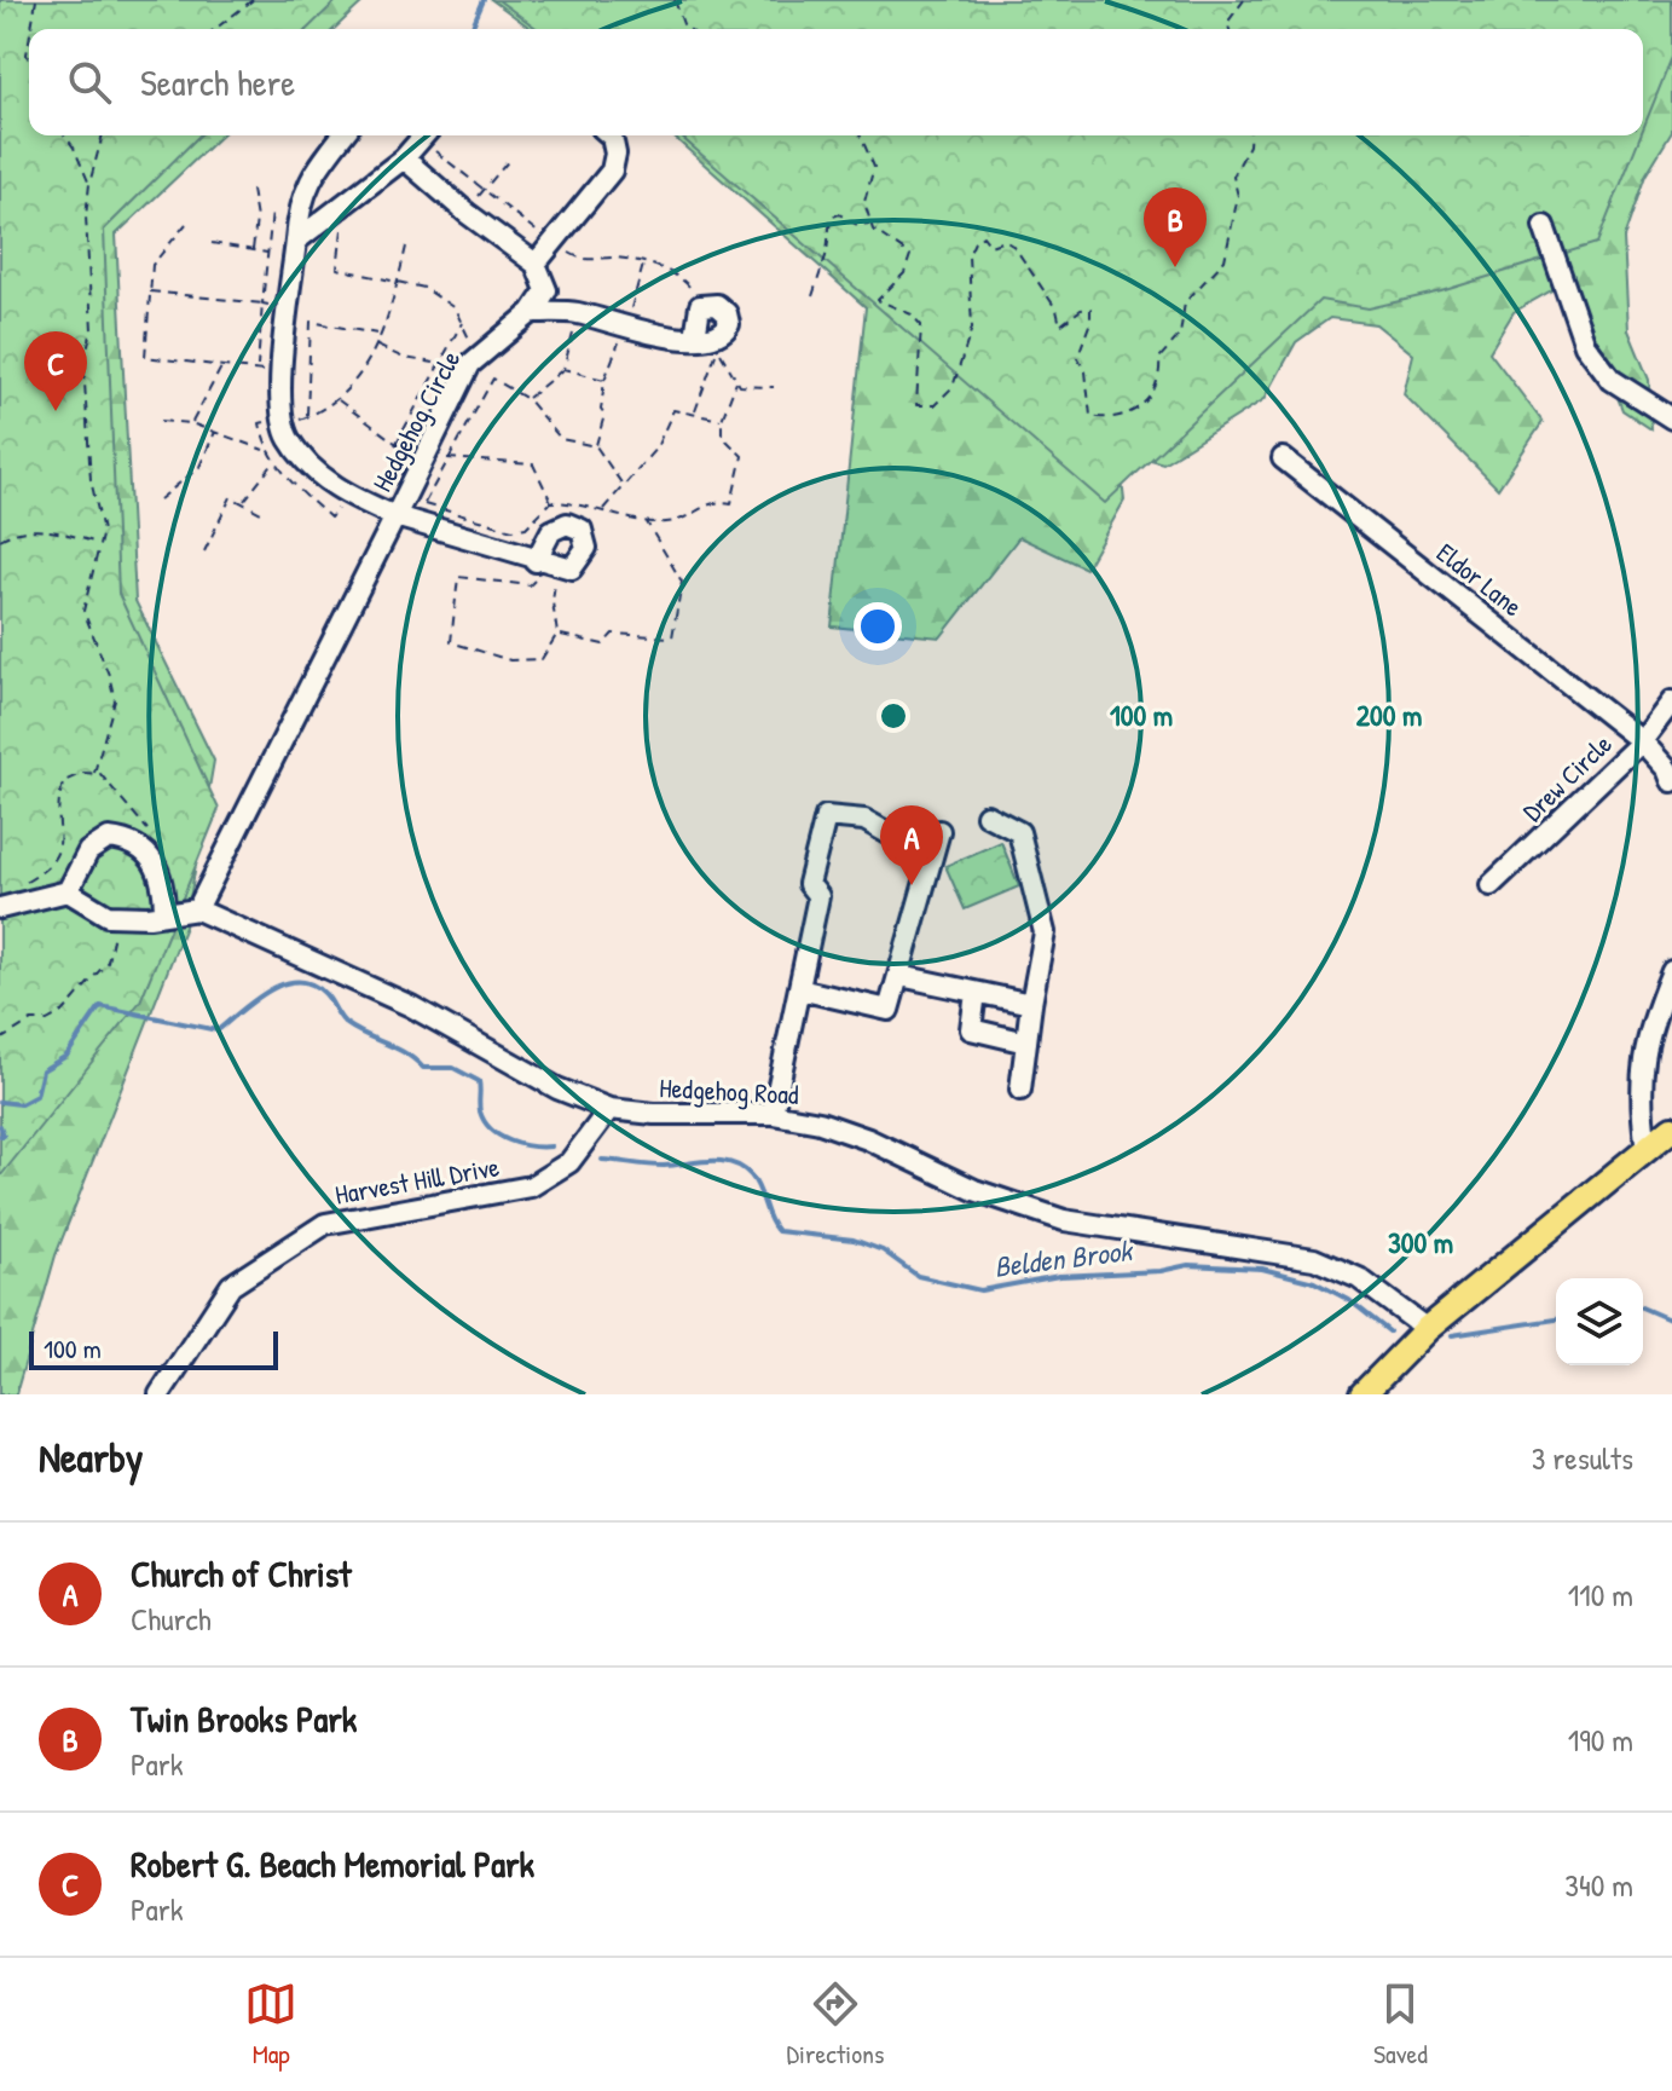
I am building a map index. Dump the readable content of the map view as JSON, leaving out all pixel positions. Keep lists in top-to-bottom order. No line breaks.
{"streets":{"street":["Hedgehog Circle","Eldor Lane","Drew Circle","Hedgehog Road","Harvest Hill Drive"]},"crossings":[["Hedgehog Circle","Hedgehog Road"],["Eldor Lane","Drew Circle"],["Hedgehog Road","Harvest Hill Drive"]],"water":["Belden Brook"],"scale_bar":"100 m","page":{"search":"Search here","pins":["B","C","A"],"scale":"100 m","heading":["Nearby","3 results"],"list":[{"mark":"A","name":"Church of Christ","note":"Church","value":"110 m"},{"mark":"B","name":"Twin Brooks Park","note":"Park","value":"190 m"},{"mark":"C","name":"Robert G. Beach Memorial Park","note":"Park","value":"340 m"}],"nav":["Map","Directions","Saved"]},"rings":["100 m","200 m","300 m"]}
